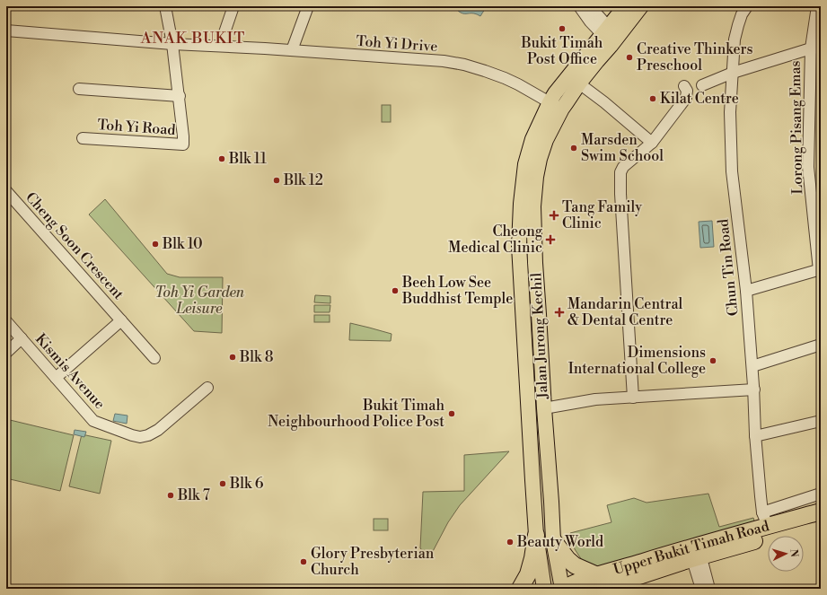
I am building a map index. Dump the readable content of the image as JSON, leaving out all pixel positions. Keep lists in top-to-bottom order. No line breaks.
{"streets":{"highway":["Upper Bukit Timah Road"],"main road":["Jalan Jurong Kechil"],"street":["Toh Yi Drive","Toh Yi Road","Lorong Pisang Emas","Cheng Soon Crescent","Chun Tin Road","Kismis Avenue"]},"crossings":[["Toh Yi Drive","Toh Yi Road"],["Toh Yi Drive","Jalan Jurong Kechil"],["Cheng Soon Crescent","Kismis Avenue"],["Chun Tin Road","Upper Bukit Timah Road"],["Jalan Jurong Kechil","Upper Bukit Timah Road"]],"districts":["ANAK BUKIT"],"parks":["Toh Yi Garden Leisure"],"places":{"other":["Bukit Timah Post Office","Creative Thinkers Preschool","Kilat Centre","Marsden Swim School","Blk 11","Blk 12","Blk 10","Beeh Low See Buddhist Temple","Blk 8","Dimensions International College","Bukit Timah Neighbourhood Police Post","Blk 6","Blk 7","Beauty World","Glory Presbyterian Church"],"health":["Tang Family Clinic","Cheong Medical Clinic","Mandarin Central & Dental Centre"]},"north":"right"}
